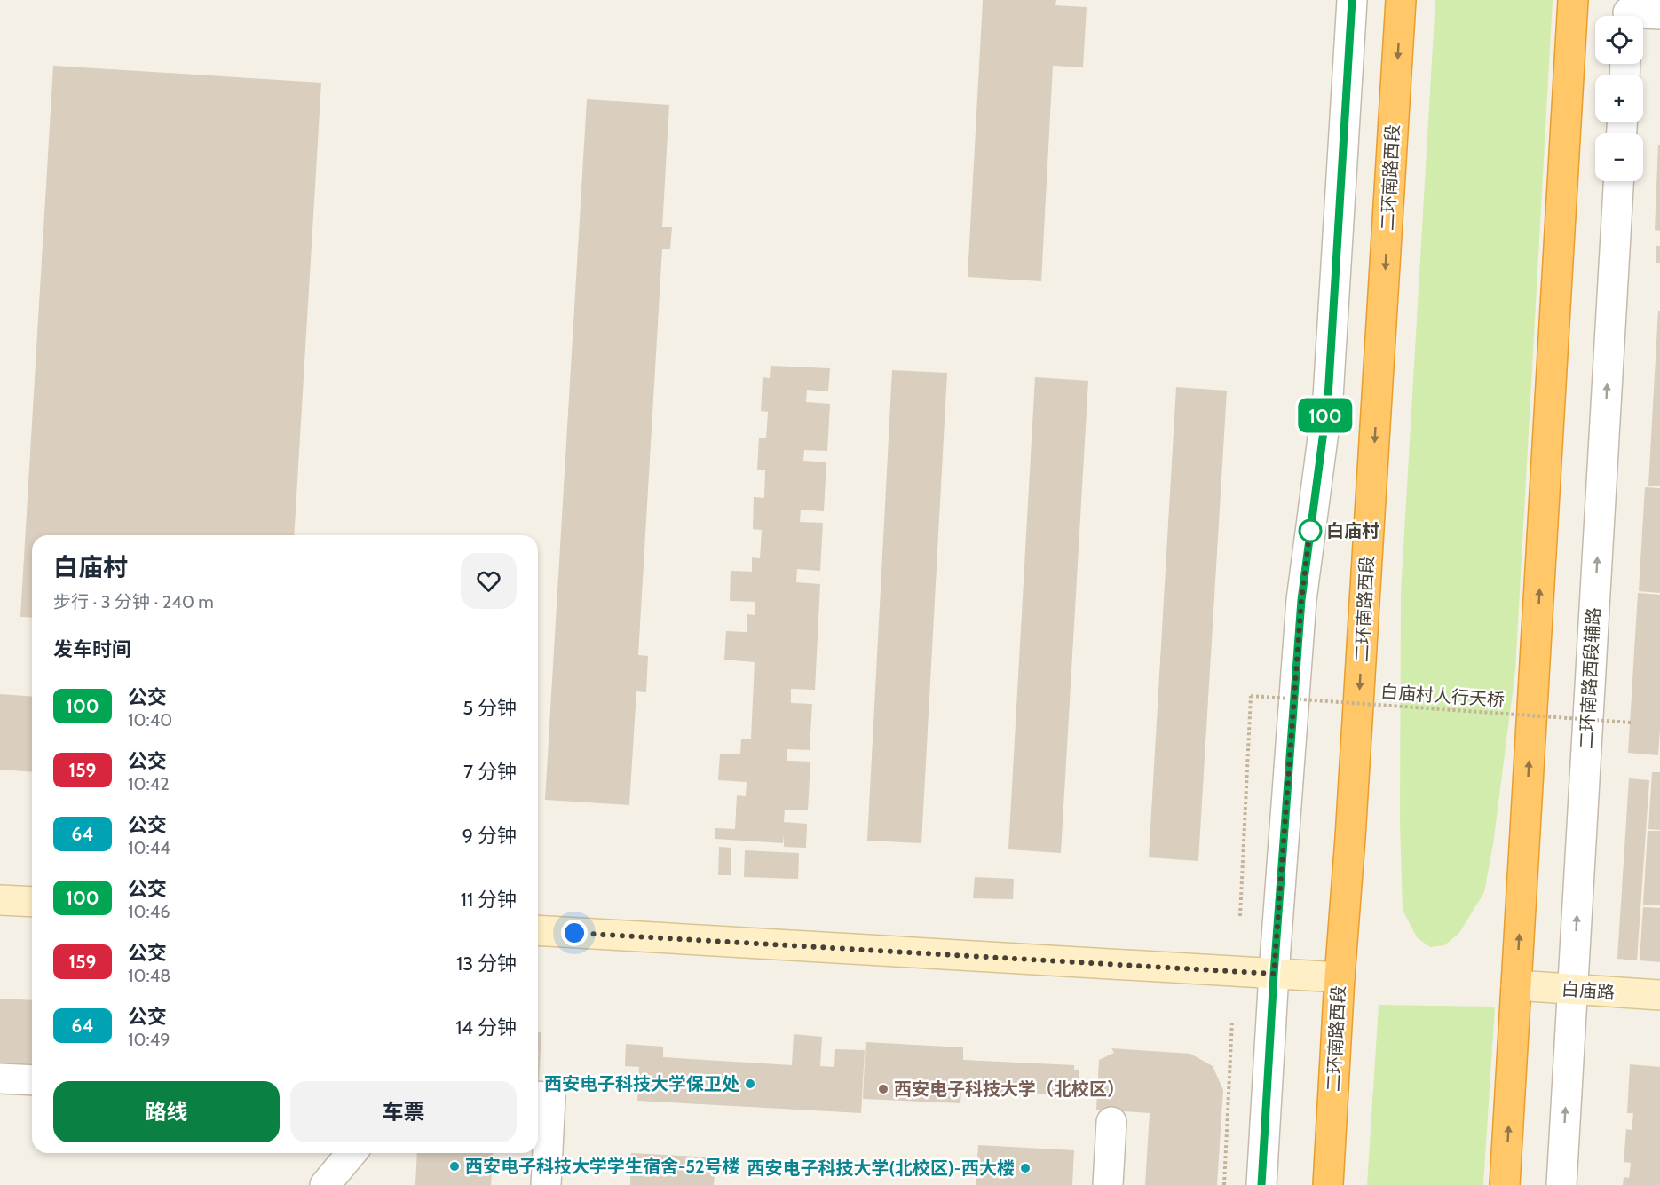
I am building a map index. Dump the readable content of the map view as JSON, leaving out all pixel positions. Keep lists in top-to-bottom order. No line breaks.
{"streets":{"highway":["二环南路西段"],"street":["二环南路西段辅路","白庙路"],"path":["白庙村人行天桥"]},"crossings":[["二环南路西段辅路","白庙路"]],"one_way":["二环南路西段辅路"],"places":["白庙村","西安电子科技大学保卫处","西安电子科技大学（北校区）","西安电子科技大学学生宿舍-52号楼","西安电子科技大学(北校区)-西大楼"],"lines":["bus line 100"],"page":{"on_map":"100","map_buttons":["+","−"],"heading":[["白庙村","步行 · 3 分钟 · 240 m"],"发车时间"],"list":[{"mark":"100","name":"公交","note":"10:40","value":"5 分钟"},{"mark":"159","name":"公交","note":"10:42","value":"7 分钟"},{"mark":"64","name":"公交","note":"10:44","value":"9 分钟"},{"mark":"100","name":"公交","note":"10:46","value":"11 分钟"},{"mark":"159","name":"公交","note":"10:48","value":"13 分钟"},{"mark":"64","name":"公交","note":"10:49","value":"14 分钟"}],"buttons":["路线","车票"]}}
